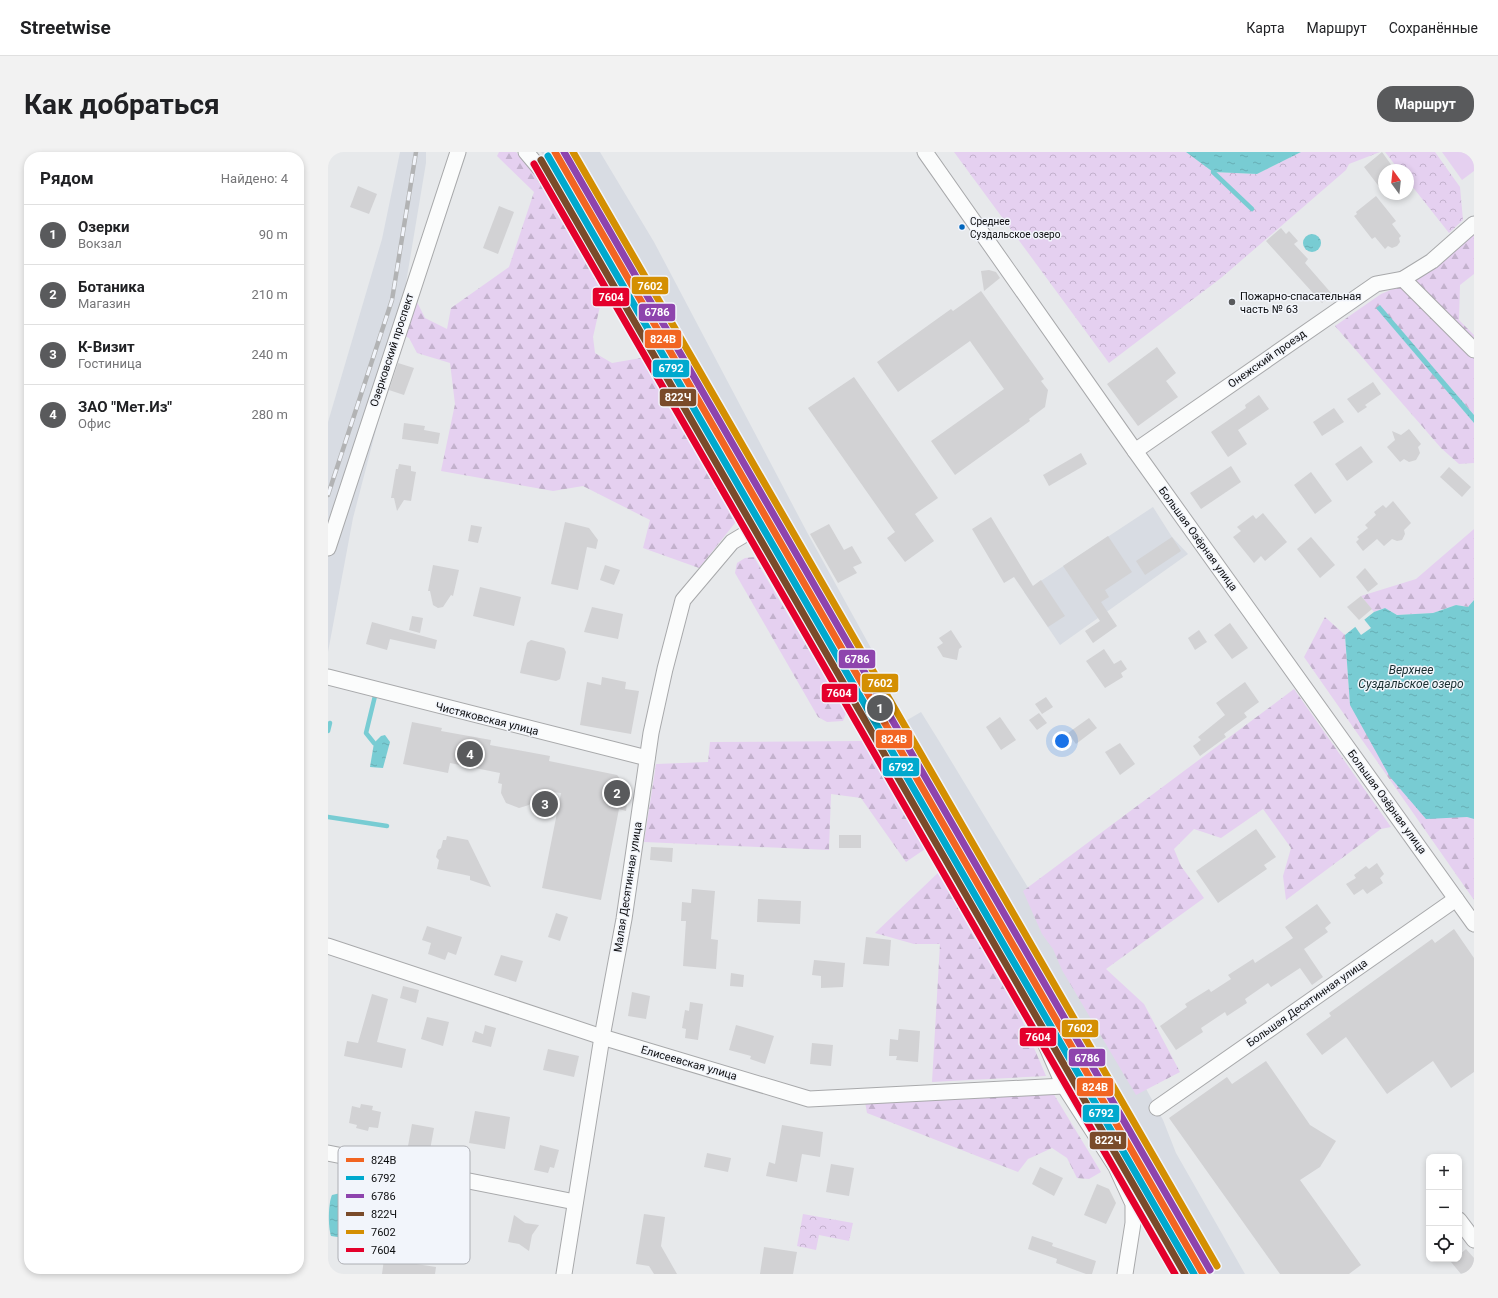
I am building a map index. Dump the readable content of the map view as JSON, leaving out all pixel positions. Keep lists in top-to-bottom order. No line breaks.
{"streets":{"street":["Озерковский проспект","Онежский проезд","Большая Озёрная улица","Чистяковская улица","Малая Десятинная улица","Большая Десятинная улица","Елисеевская улица"]},"crossings":[["Онежский проезд","Большая Озёрная улица"],["Большая Озёрная улица","Большая Десятинная улица"],["Чистяковская улица","Малая Десятинная улица"],["Малая Десятинная улица","Елисеевская улица"]],"water":["Верхнее Суздальское озеро"],"places":["Среднее Суздальское озеро","Пожарно-спасательная часть № 63"],"lines":["transit line 824В","transit line 6786","transit line 7602","transit line 6792","transit line 822Ч","transit line 7604"],"legend":["824В","6792","6786","822Ч","7602","7604"],"north":"top","page":{"header":"Streetwise","nav":["Карта","Маршрут","Сохранённые"],"buttons":"Маршрут","title":"Как добраться","heading":["Рядом","Найдено: 4"],"list":[{"mark":"1","name":"Озерки","note":"Вокзал","value":"90 m"},{"mark":"2","name":"Ботаника","note":"Магазин","value":"210 m"},{"mark":"3","name":"К-Визит","note":"Гостиница","value":"240 m"},{"mark":"4","name":"ЗАО \"Мет.Из\"","note":"Офис","value":"280 m"}],"pins":["1","4","2","3"],"map_buttons":["+","−"]}}
